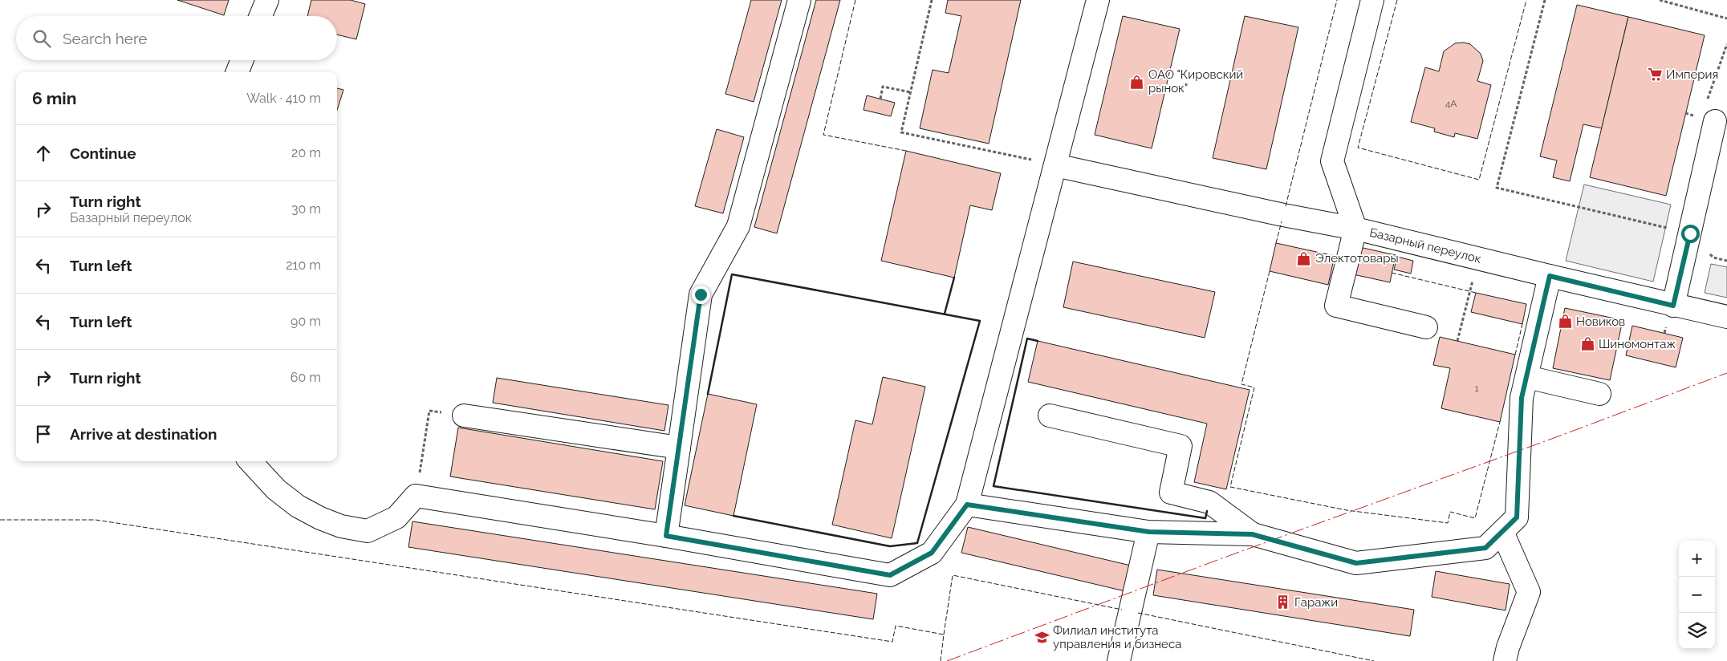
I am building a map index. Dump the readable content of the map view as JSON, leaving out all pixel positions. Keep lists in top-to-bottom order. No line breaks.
{"streets":{"street":["Базарный переулок"]},"places":{"supermarket":["Империя"],"shop":["ОАО \"Кировский рынок\"","Электотовары","Новиков","Шиномонтаж"],"building":["Гаражи"],"school or university":["Филиал института управления и бизнеса"]},"house_numbers":["4А","1"],"page":{"search":"Search here","heading":["6 min","Walk · 410 m"],"list":[["Continue","20 m"],["Turn right","Базарный переулок","30 m"],["Turn left","210 m"],["Turn left","90 m"],["Turn right","60 m"],"Arrive at destination"],"map_buttons":["+","−"]}}
